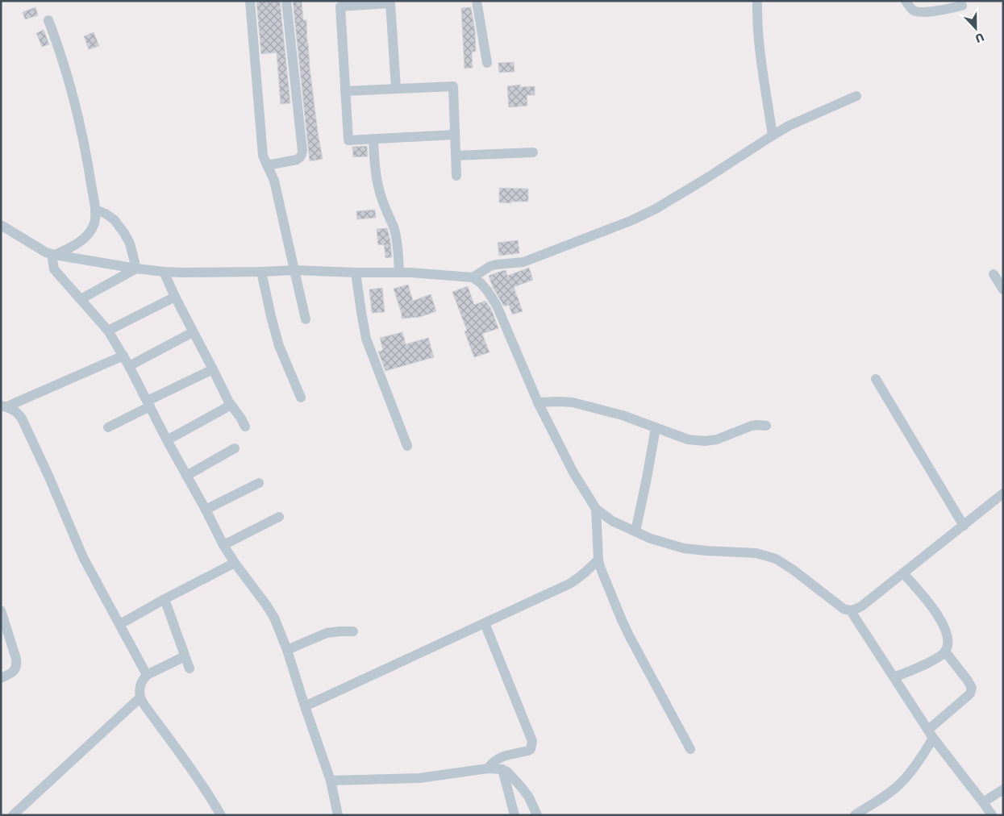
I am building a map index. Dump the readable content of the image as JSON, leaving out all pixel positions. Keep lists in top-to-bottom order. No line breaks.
{"north":"bottom"}
